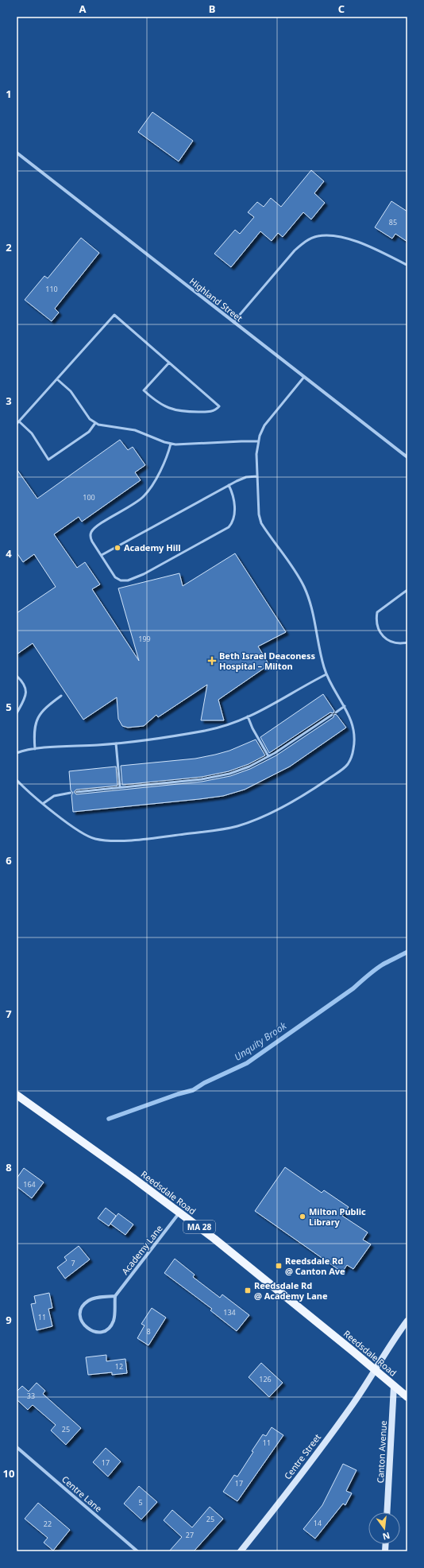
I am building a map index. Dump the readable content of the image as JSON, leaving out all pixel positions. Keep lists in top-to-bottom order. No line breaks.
{"streets":{"main road":["Reedsdale Road","MA 28"],"street":["Highland Street","Academy Lane","Canton Avenue","Centre Street","Centre Lane"]},"crossings":[["Reedsdale Road","Academy Lane"],["Reedsdale Road","Canton Avenue"],["Reedsdale Road","Centre Street"]],"water":["Unquity Brook"],"places":{"other":["Academy Hill","Milton Public Library"],"health":["Beth Israel Deaconess Hospital – Milton"],"transit":["Reedsdale Rd @ Canton Ave","Reedsdale Rd @ Academy Lane"]},"house_numbers":["85","110","100","199","164","7","134","11","8","12","126","33","25","11","17","17","5","25","14","22","27"],"north":"bottom","grid":{"columns":["A","B","C"],"rows":["1","2","3","4","5","6","7","8","9","10"]}}
